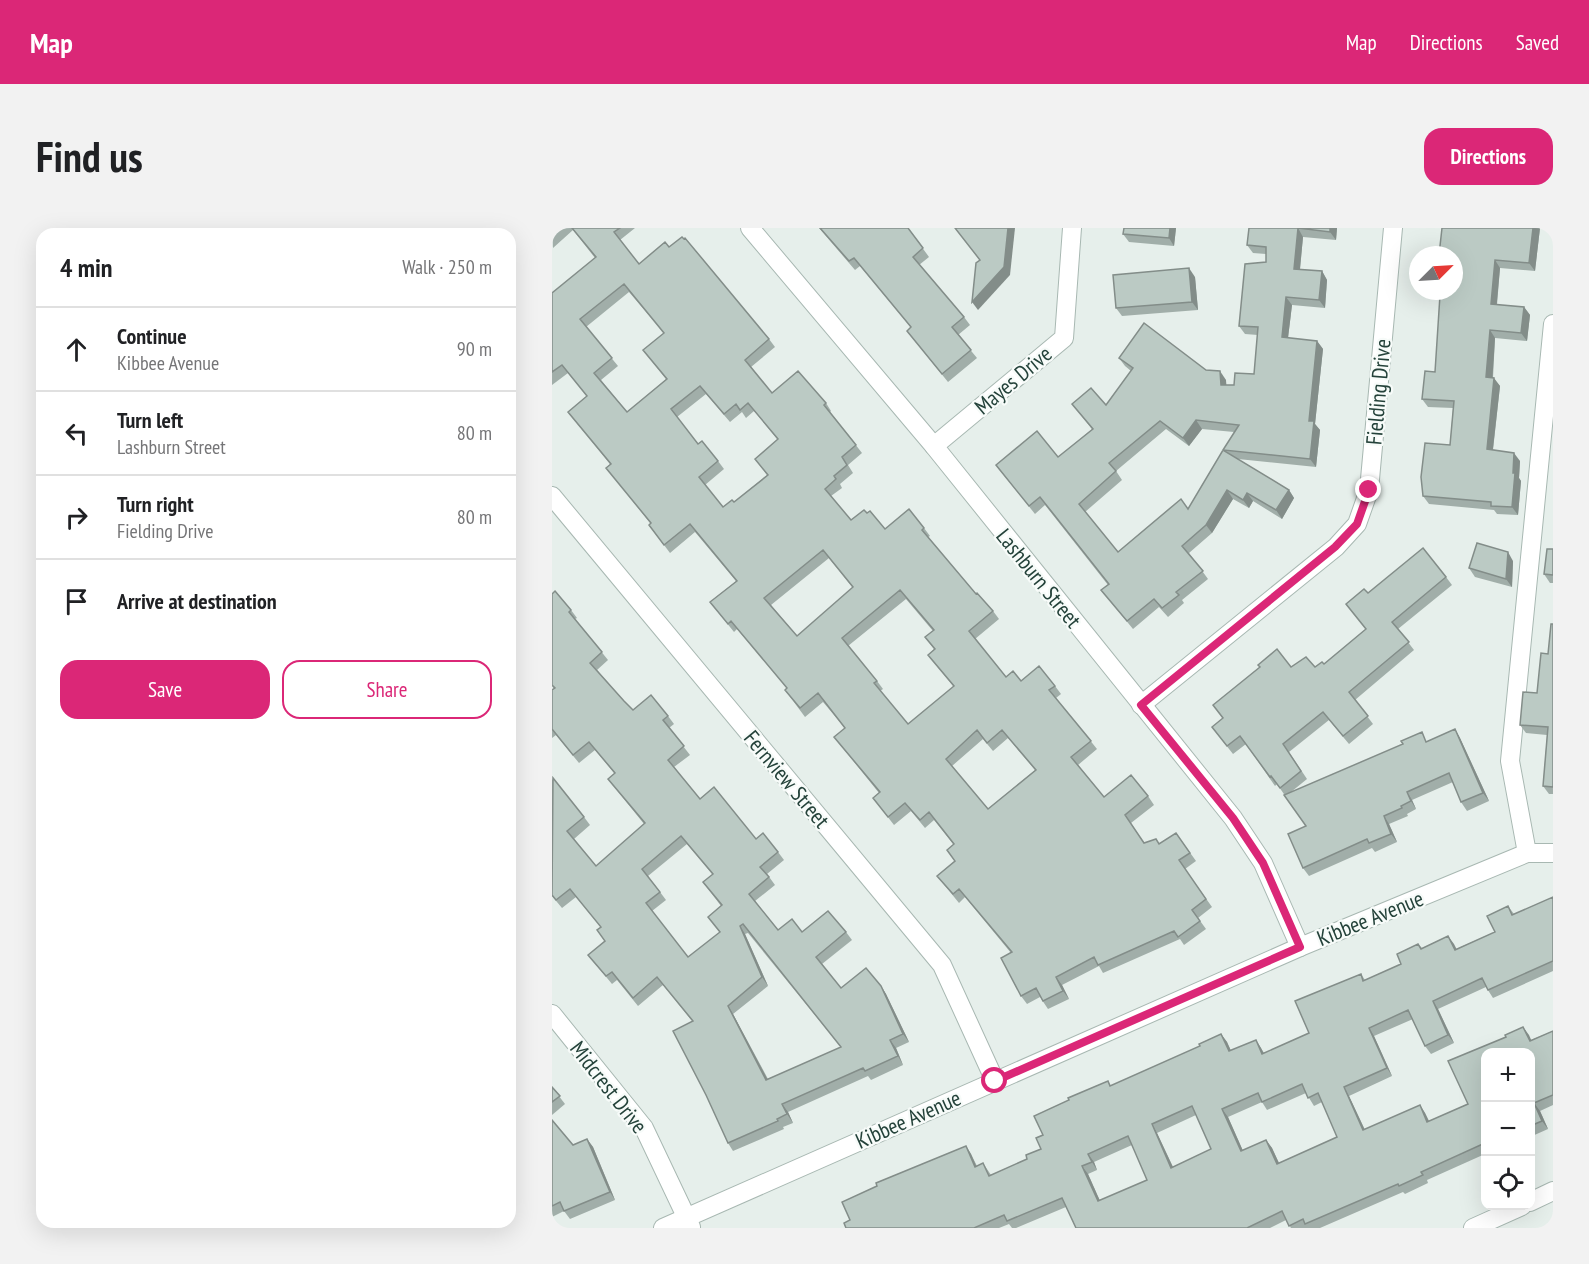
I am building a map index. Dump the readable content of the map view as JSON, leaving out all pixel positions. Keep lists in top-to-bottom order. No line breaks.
{"streets":{"street":["Mayes Drive","Fielding Drive","Lashburn Street","Fernview Street","Kibbee Avenue","Midcrest Drive"]},"crossings":[["Mayes Drive","Lashburn Street"],["Fielding Drive","Lashburn Street"],["Lashburn Street","Kibbee Avenue"],["Fernview Street","Kibbee Avenue"],["Kibbee Avenue","Midcrest Drive"]],"north":"top right","page":{"header":"Map","nav":["Map","Directions","Saved"],"buttons":["Directions",["Save","Share"]],"title":"Find us","heading":["4 min","Walk · 250 m"],"list":[["Continue","Kibbee Avenue","90 m"],["Turn left","Lashburn Street","80 m"],["Turn right","Fielding Drive","80 m"],"Arrive at destination"],"map_buttons":["+","−"]}}
